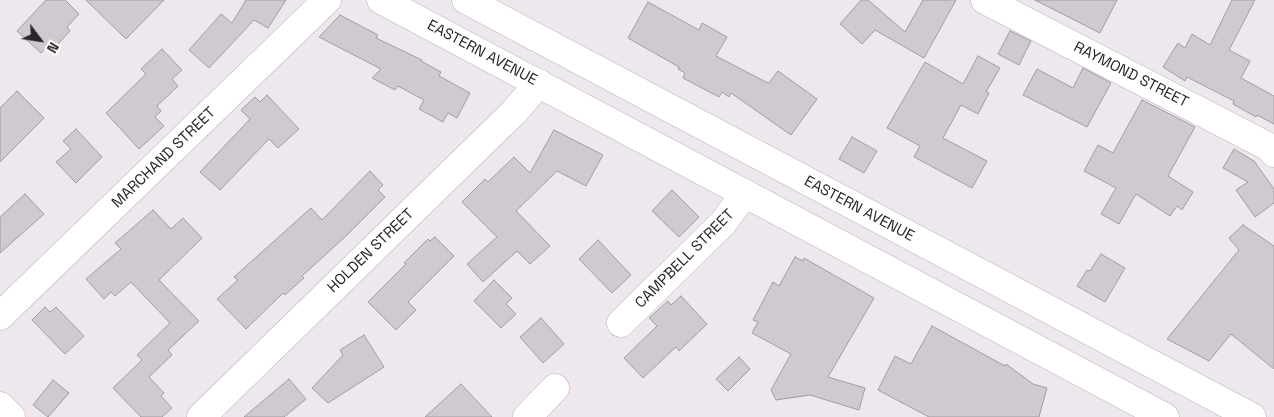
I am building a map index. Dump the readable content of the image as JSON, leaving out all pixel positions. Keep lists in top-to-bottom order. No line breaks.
{"streets":{"main road":["EASTERN AVENUE","RAYMOND STREET","MARCHAND STREET","HOLDEN STREET","CAMPBELL STREET"]},"crossings":[["EASTERN AVENUE","HOLDEN STREET"],["EASTERN AVENUE","CAMPBELL STREET"]],"north":"bottom right"}
